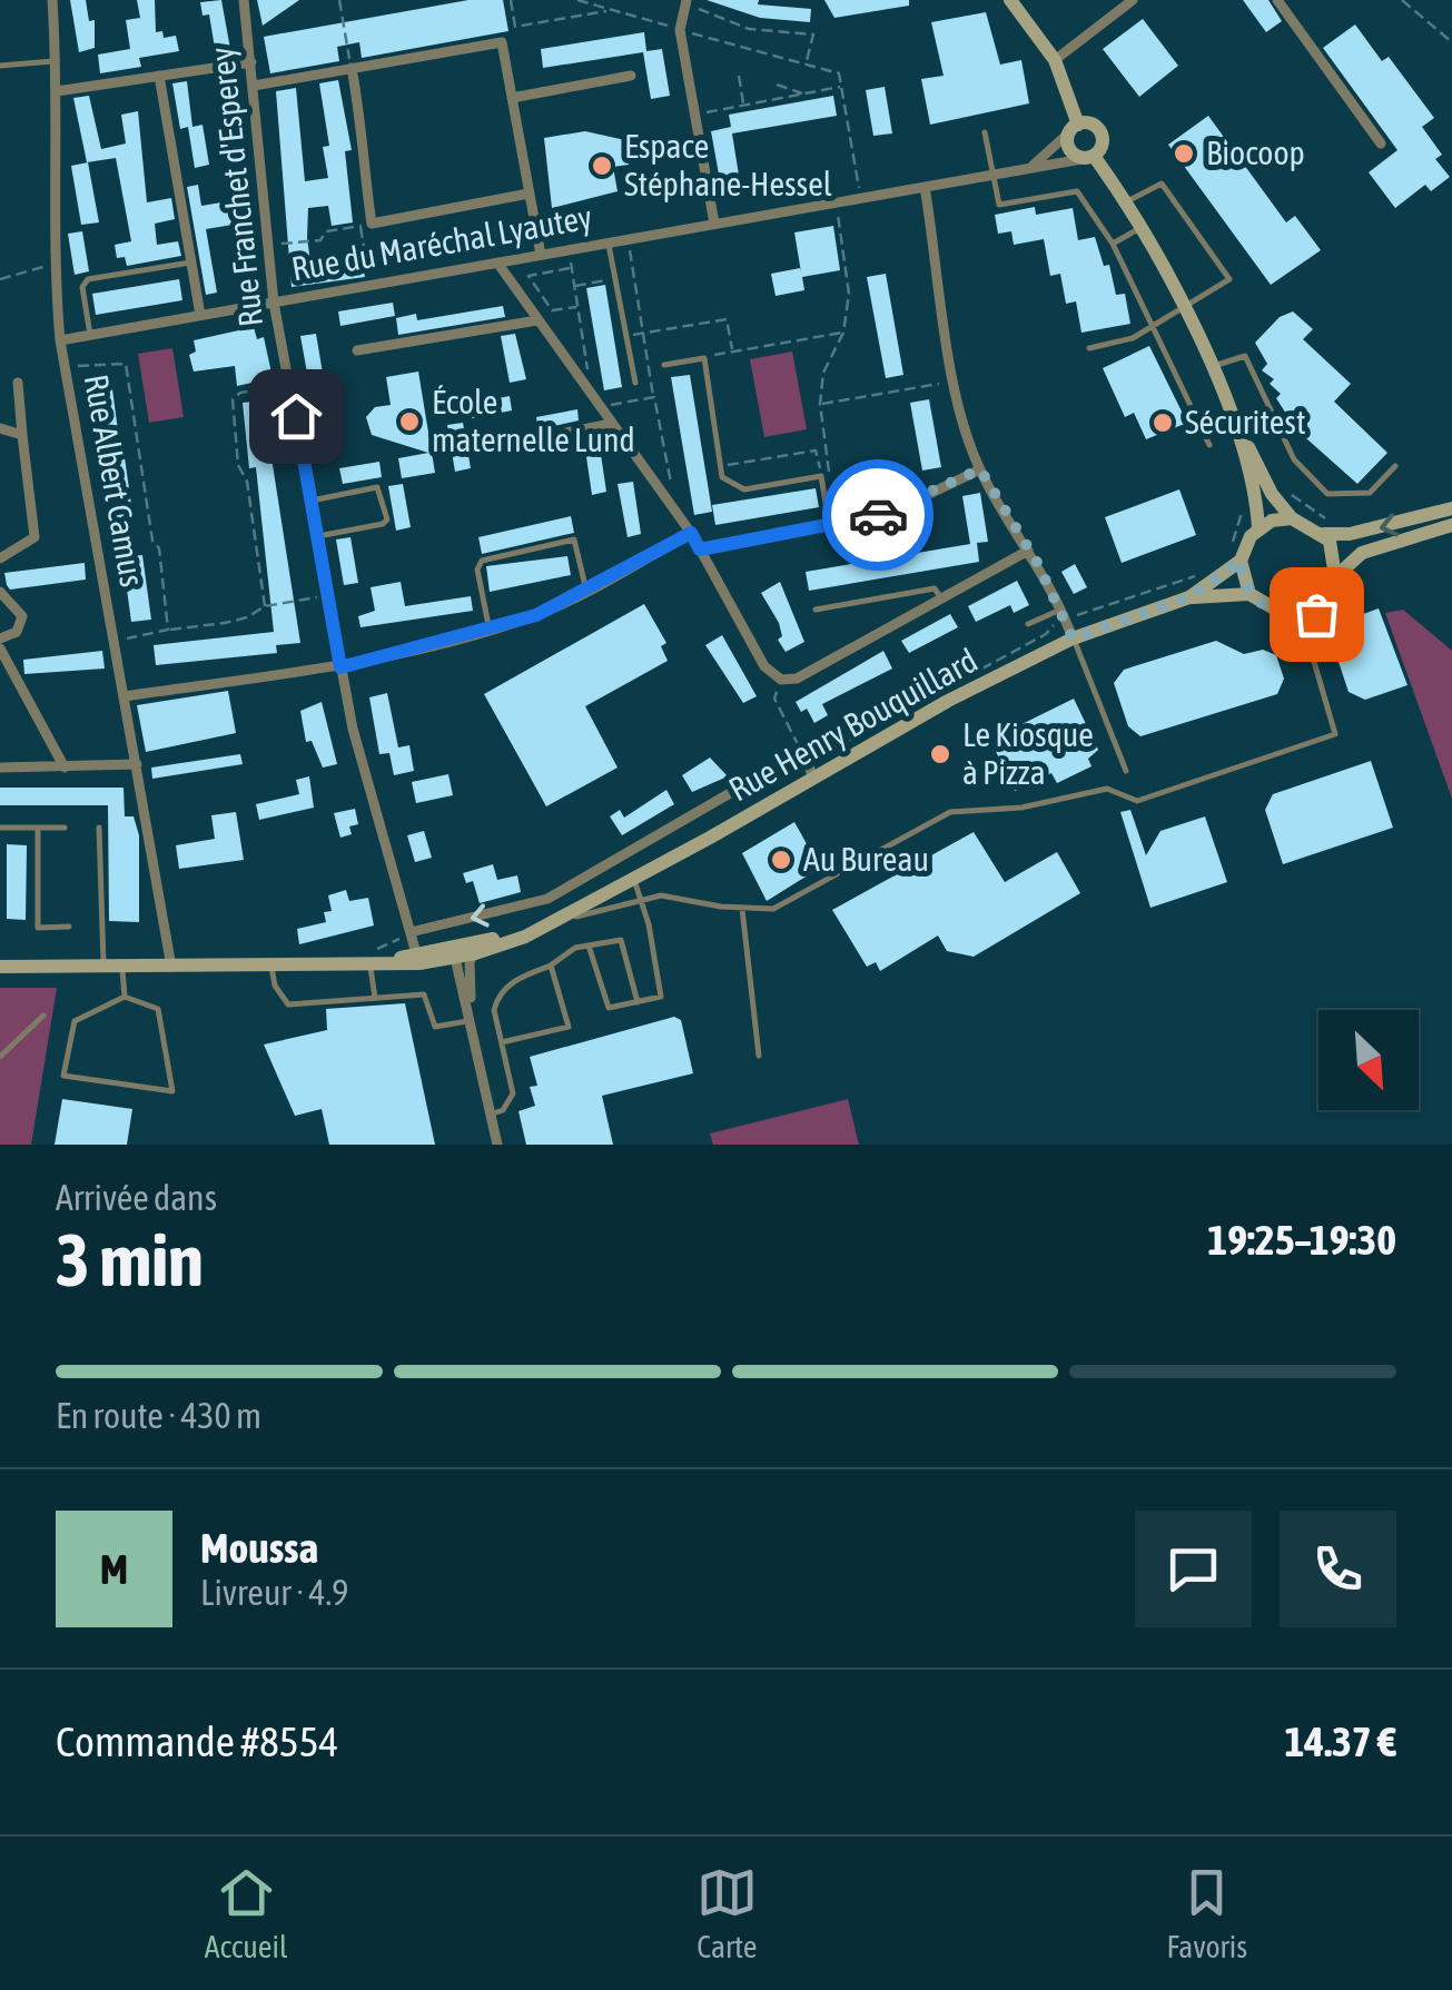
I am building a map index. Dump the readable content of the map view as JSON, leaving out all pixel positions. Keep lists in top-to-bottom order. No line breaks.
{"streets":{"main road":["Rue Henry Bouquillard"],"street":["Rue Franchet d'Esperey","Rue du Maréchal Lyautey","Rue Albert Camus"]},"crossings":[["Rue Franchet d'Esperey","Rue du Maréchal Lyautey"],["Rue Franchet d'Esperey","Rue Henry Bouquillard"],["Rue du Maréchal Lyautey","Rue Albert Camus"],["Rue Albert Camus","Rue Henry Bouquillard"]],"places":["Biocoop","Espace Stéphane-Hessel","École maternelle Lund","Sécuritest","Le Kiosque à Pizza","Au Bureau"],"north":"bottom right","page":{"heading":["3 min","Arrivée dans","19:25–19:30"],"panel":["Moussa","Livreur · 4.9","Commande #8554","14.37 €"],"bar":"En route · 430 m","round":"M","tabs":["Accueil","Carte","Favoris"]}}
